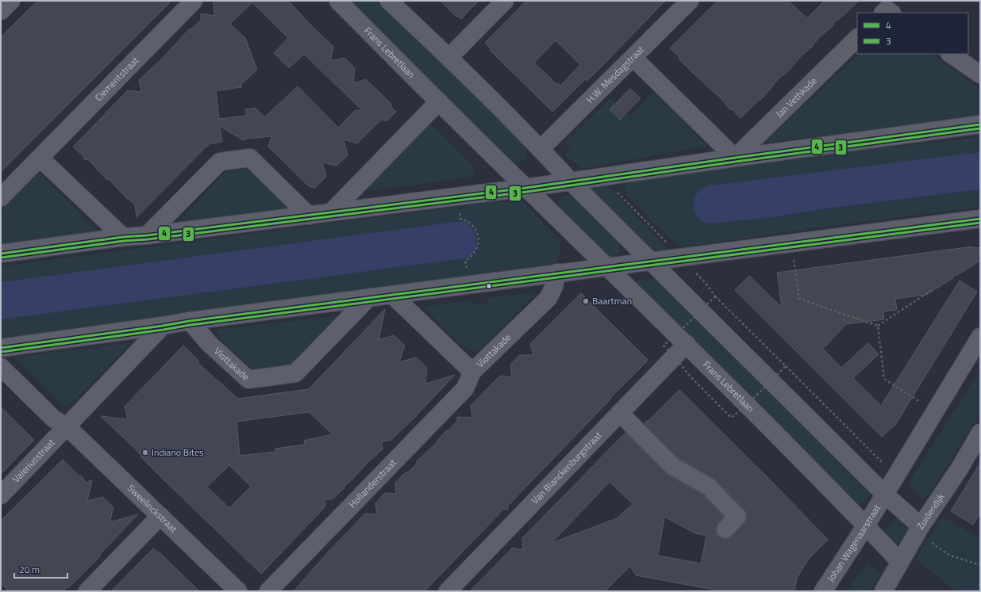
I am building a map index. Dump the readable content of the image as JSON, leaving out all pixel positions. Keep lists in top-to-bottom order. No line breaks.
{"streets":{"street":["Frans Lebretlaan","H.W. Mesdagstraat","Clementstraat","Jan Vethkade","Viottakade","Valeriusstraat","Van Blanckenburgstraat","Hollanderstraat","Sweelinckstraat","Zuidendijk","Johan Wagenaarstraat"]},"crossings":[["Frans Lebretlaan","Van Blanckenburgstraat"],["Frans Lebretlaan","Zuidendijk"],["Frans Lebretlaan","Johan Wagenaarstraat"],["Viottakade","Hollanderstraat"],["Valeriusstraat","Sweelinckstraat"]],"places":["Baartman","Indiano Bites"],"lines":["transit line 4","transit line 3"],"legend":["4","3"],"scale_bar":"20 m"}
